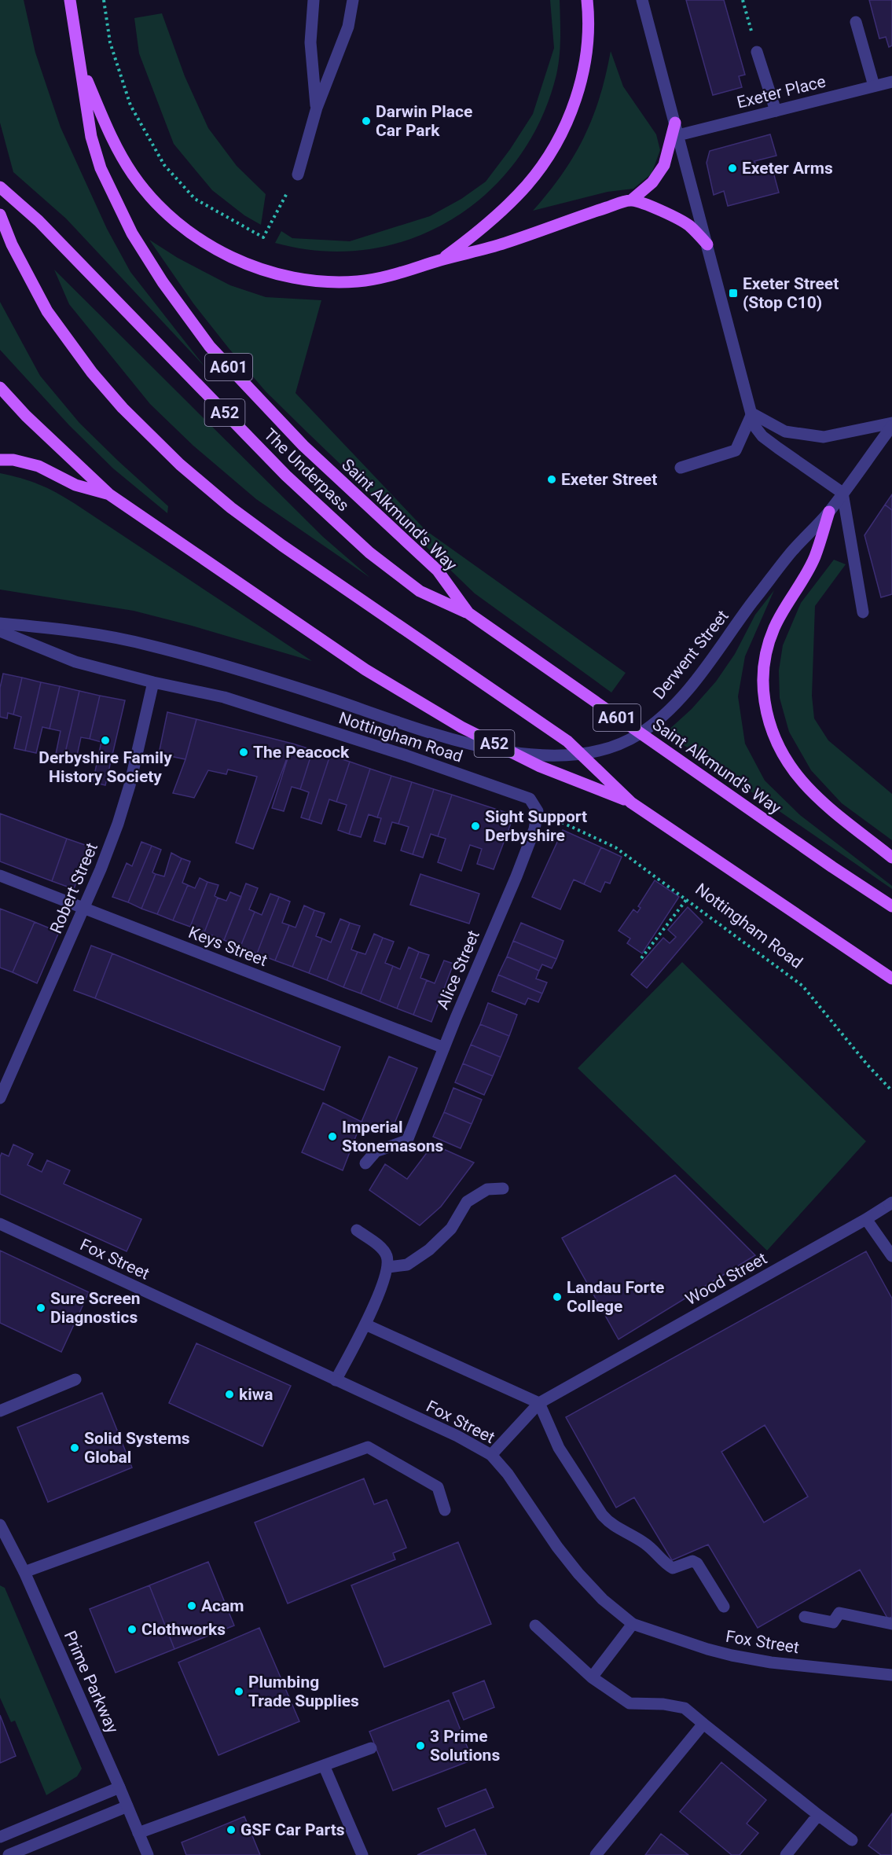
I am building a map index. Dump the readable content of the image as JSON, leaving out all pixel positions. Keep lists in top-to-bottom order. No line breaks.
{"streets":{"main road":["A601","A52","The Underpass","Saint Alkmund's Way"],"street":["Exeter Place","Derwent Street","Nottingham Road","Robert Street","Keys Street","Alice Street","Fox Street","Wood Street","Prime Parkway"]},"crossings":[["The Underpass","Saint Alkmund's Way"],["Derwent Street","Nottingham Road"],["Nottingham Road","Robert Street"],["Nottingham Road","Alice Street"],["Robert Street","Keys Street"],["Keys Street","Alice Street"],["Fox Street","Wood Street"]],"places":{"other":["Darwin Place Car Park","Exeter Arms","Exeter Street","Derbyshire Family History Society","The Peacock","Sight Support Derbyshire","Imperial Stonemasons","Landau Forte College","Sure Screen Diagnostics","kiwa","Solid Systems Global","Acam","Clothworks","Plumbing Trade Supplies","3 Prime Solutions","GSF Car Parts"],"transit":["Exeter Street (Stop C10)"]}}
